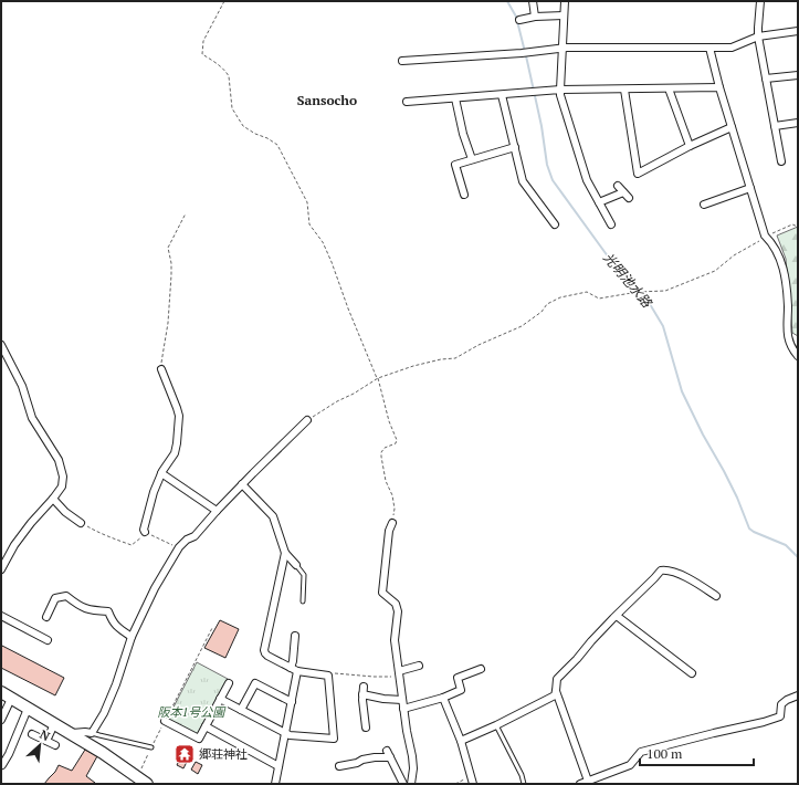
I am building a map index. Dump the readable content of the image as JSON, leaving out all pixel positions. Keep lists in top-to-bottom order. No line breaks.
{"districts":["Sansocho"],"water":["光明池水路"],"parks":["阪本1号公園"],"places":{"temple":["郷荘神社"]},"scale_bar":"100 m","north":"top right"}
